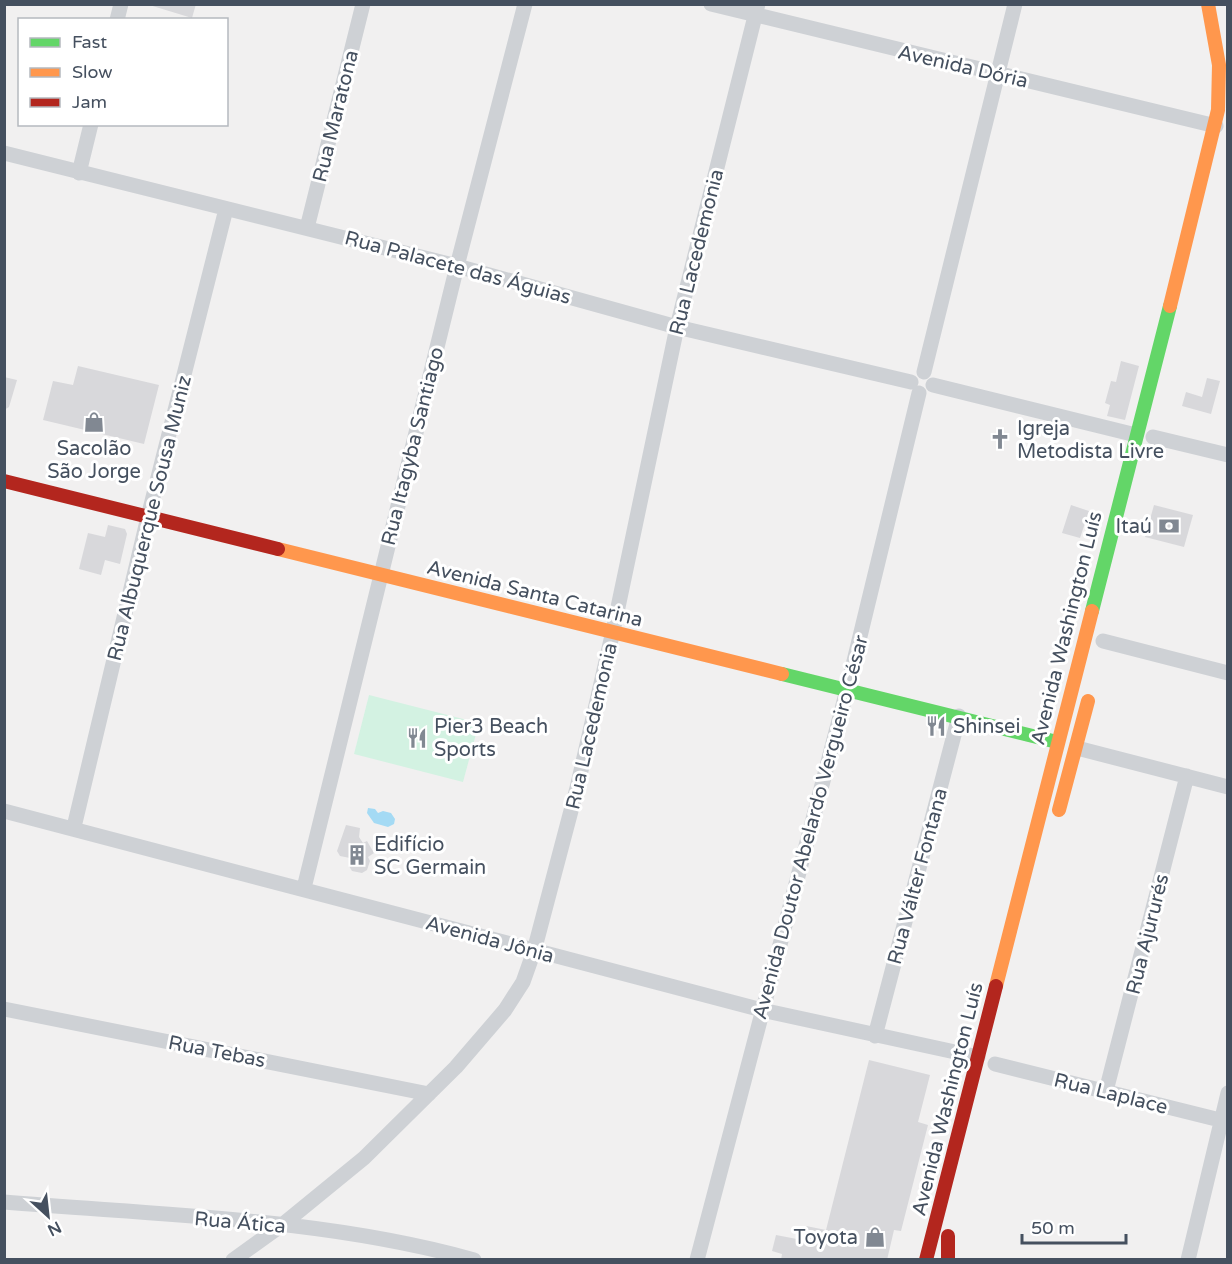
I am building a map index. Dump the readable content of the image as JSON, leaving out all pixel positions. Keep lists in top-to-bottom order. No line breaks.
{"streets":{"main road":["Avenida Santa Catarina","Avenida Washington Luís"],"street":["Avenida Dória","Rua Maratona","Rua Lacedemonia","Rua Palacete das Águias","Rua Itagyba Santiago","Rua Albuquerque Sousa Muniz","Avenida Doutor Abelardo Vergueiro César","Rua Válter Fontana","Rua Ajururés","Avenida Jônia","Rua Tebas","Rua Laplace","Rua Ática"]},"crossings":[["Avenida Dória","Rua Lacedemonia"],["Avenida Dória","Avenida Washington Luís"],["Rua Maratona","Rua Palacete das Águias"],["Rua Lacedemonia","Rua Palacete das Águias"],["Rua Lacedemonia","Avenida Santa Catarina"],["Rua Lacedemonia","Avenida Jônia"],["Rua Lacedemonia","Rua Tebas"],["Rua Lacedemonia","Rua Ática"],["Rua Palacete das Águias","Rua Itagyba Santiago"],["Rua Palacete das Águias","Rua Albuquerque Sousa Muniz"],["Rua Palacete das Águias","Avenida Doutor Abelardo Vergueiro César"],["Rua Itagyba Santiago","Avenida Santa Catarina"],["Rua Itagyba Santiago","Avenida Jônia"],["Rua Albuquerque Sousa Muniz","Avenida Santa Catarina"],["Rua Albuquerque Sousa Muniz","Avenida Jônia"],["Avenida Santa Catarina","Avenida Washington Luís"],["Avenida Santa Catarina","Avenida Doutor Abelardo Vergueiro César"],["Avenida Santa Catarina","Rua Válter Fontana"],["Avenida Washington Luís","Avenida Jônia"],["Avenida Doutor Abelardo Vergueiro César","Avenida Jônia"],["Rua Válter Fontana","Avenida Jônia"],["Rua Ajururés","Rua Laplace"]],"places":{"shop":["Sacolão São Jorge","Toyota"],"church":["Igreja Metodista Livre"],"bank":["Itaú"],"restaurant":["Shinsei","Pier3 Beach Sports"],"building":["Edifício SC Germain"]},"legend":["Fast","Slow","Jam"],"scale_bar":"50 m","north":"bottom right"}
